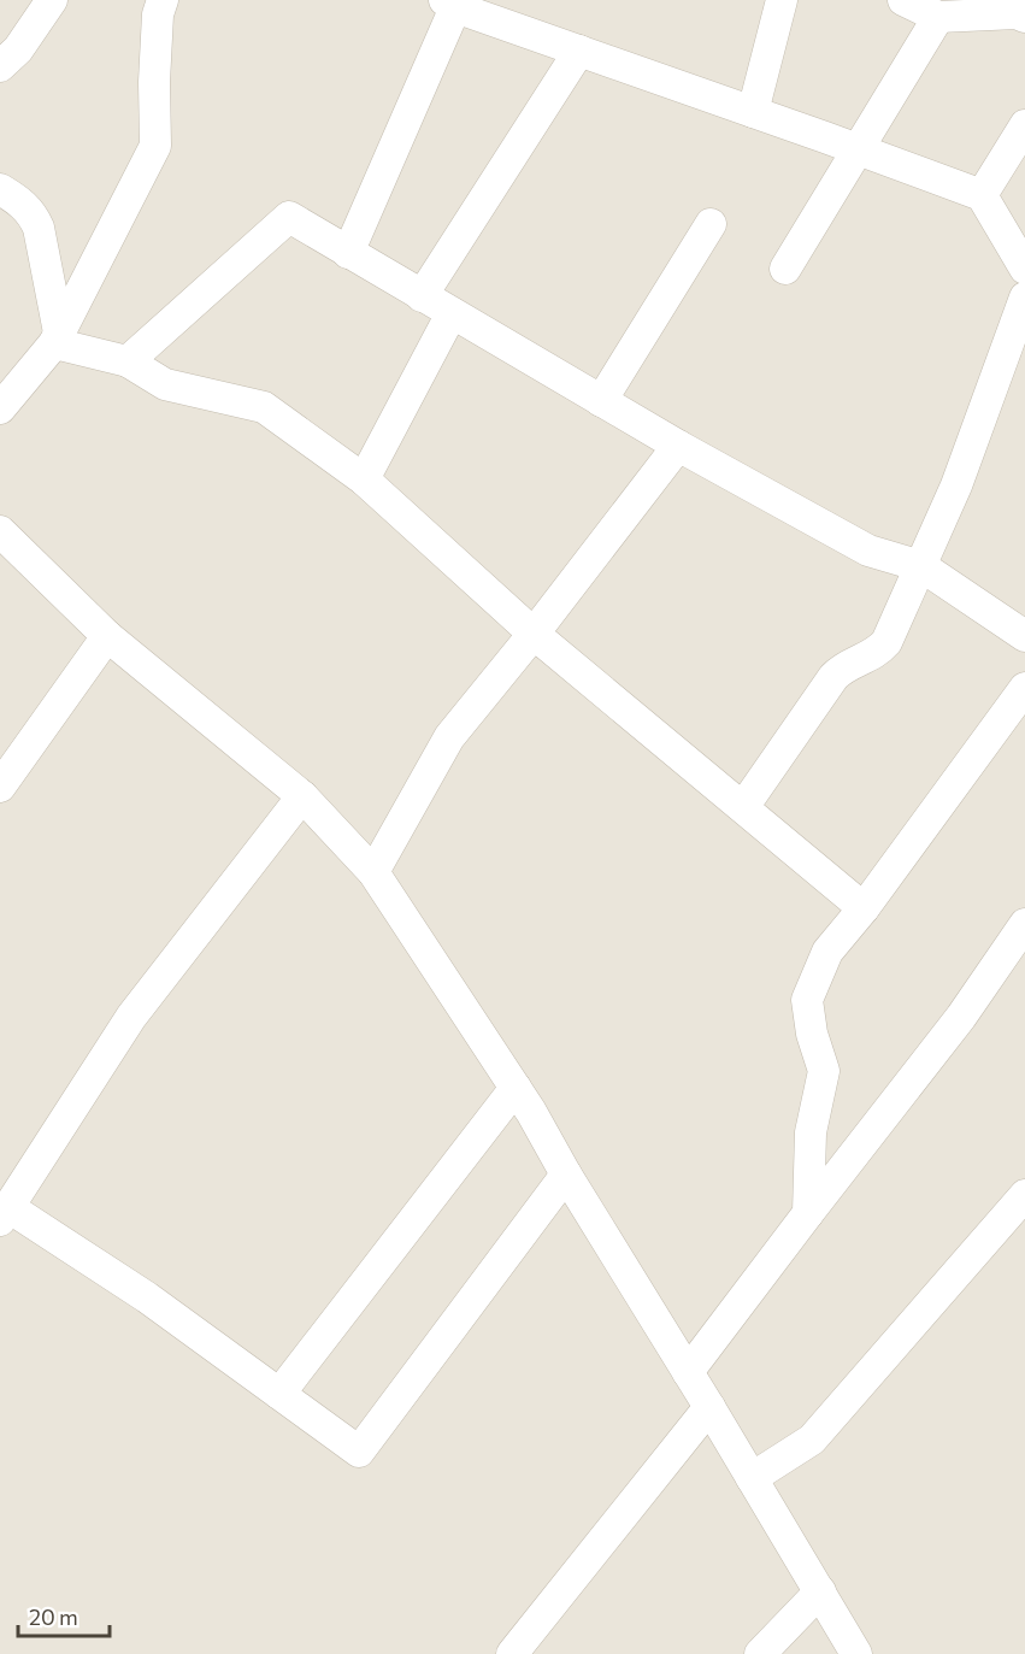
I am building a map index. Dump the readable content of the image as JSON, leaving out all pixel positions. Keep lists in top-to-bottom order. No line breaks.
{"scale_bar":"20 m"}
